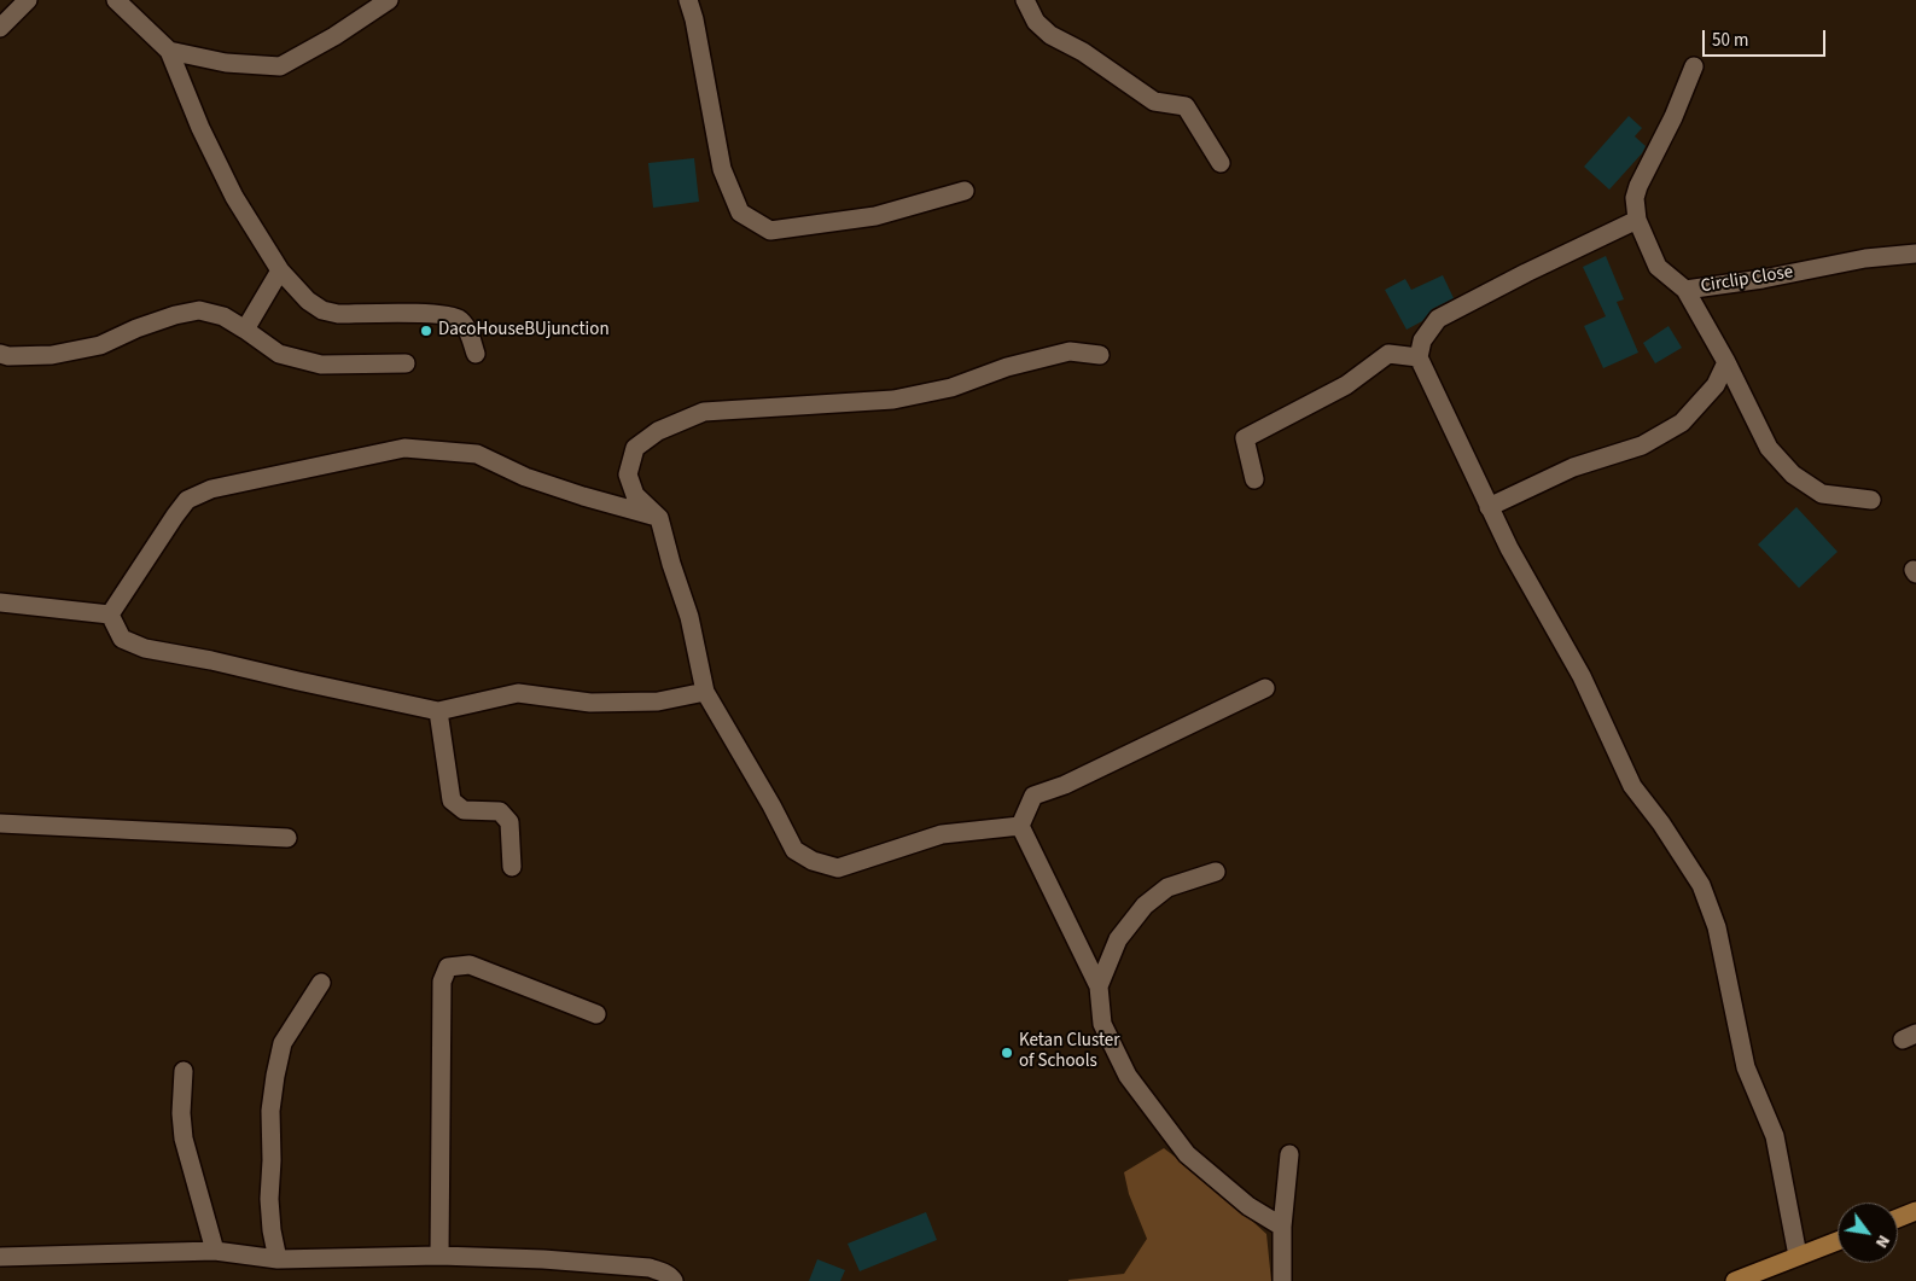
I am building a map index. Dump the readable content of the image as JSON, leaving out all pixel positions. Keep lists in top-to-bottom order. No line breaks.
{"streets":{"street":["Circlip Close"]},"places":["DacoHouseBUjunction","Ketan Cluster of Schools"],"scale_bar":"50 m","north":"bottom right"}
